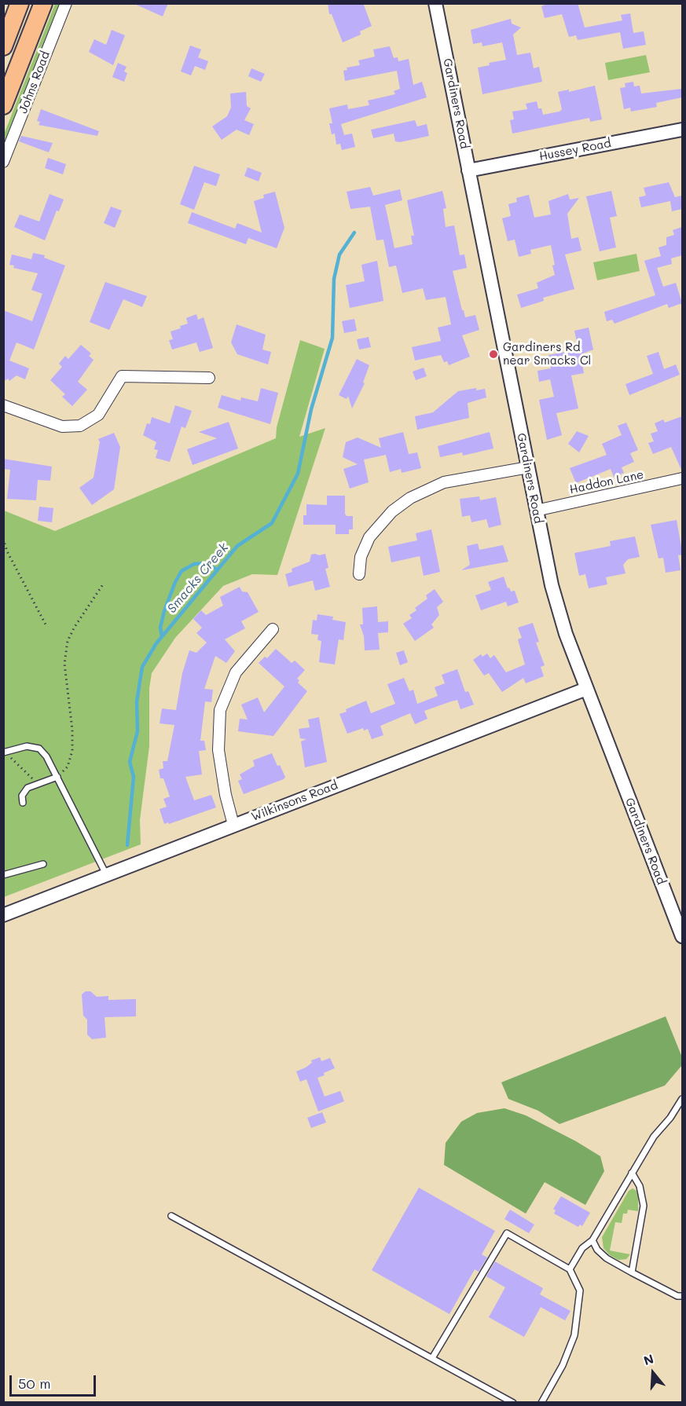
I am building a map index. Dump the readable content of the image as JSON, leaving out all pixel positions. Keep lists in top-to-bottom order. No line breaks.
{"streets":{"highway":["Johns Road"],"street":["Gardiners Road","Hussey Road","Haddon Lane","Wilkinsons Road"]},"crossings":[["Gardiners Road","Hussey Road"],["Gardiners Road","Haddon Lane"],["Gardiners Road","Wilkinsons Road"]],"water":["Smacks Creek"],"places":["Gardiners Rd near Smacks Cl"],"scale_bar":"50 m","north":"top"}
